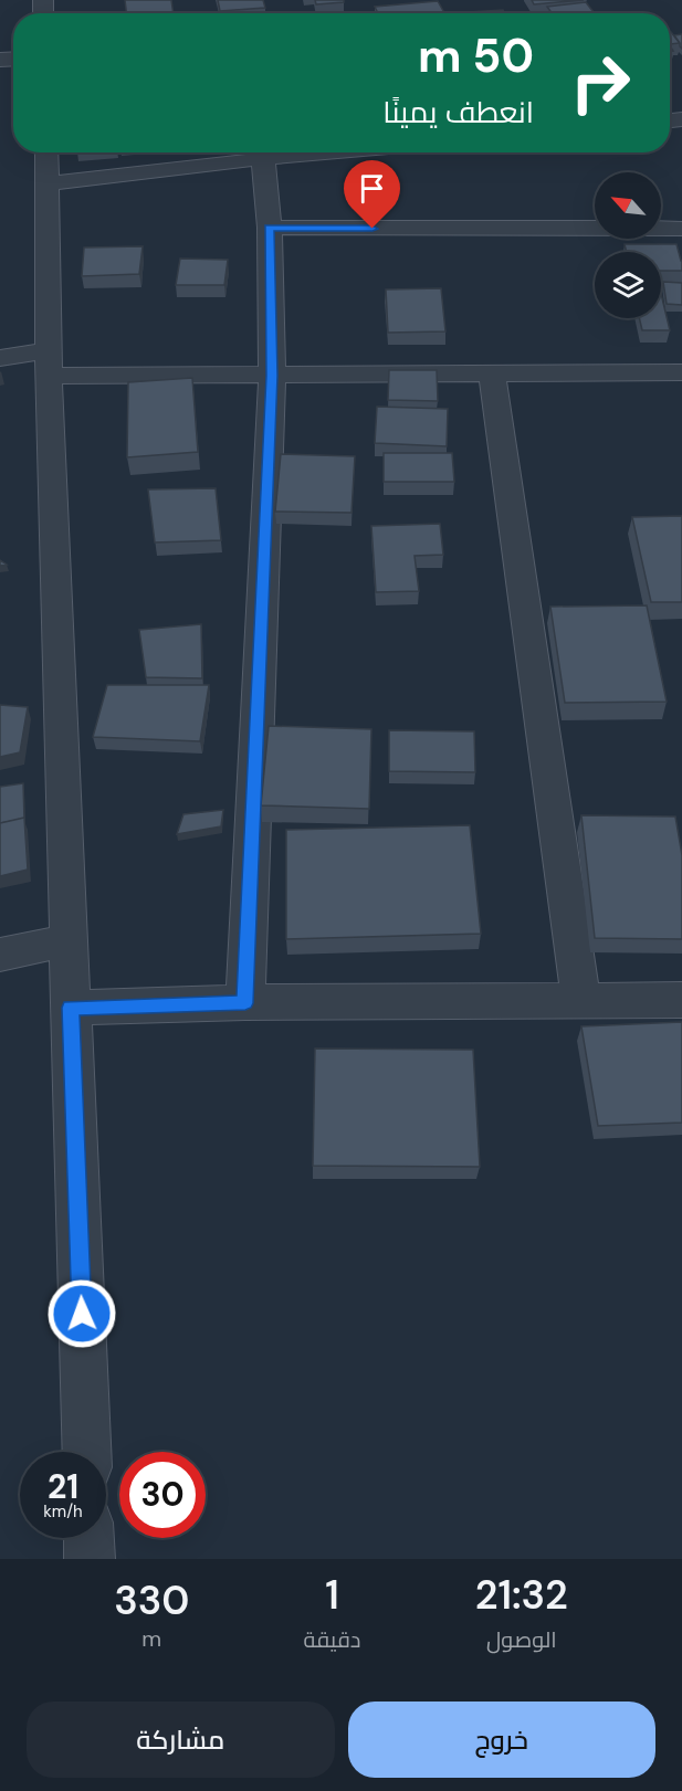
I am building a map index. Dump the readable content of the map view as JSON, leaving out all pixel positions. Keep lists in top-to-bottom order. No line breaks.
{"north":"top left","page":{"turn":["50 m","انعطف يمينًا"],"speed":"21 km/h","limit":"30","eta":["21:32","الوصول","1","دقيقة","330","m"],"buttons":["خروج","مشاركة"]}}
